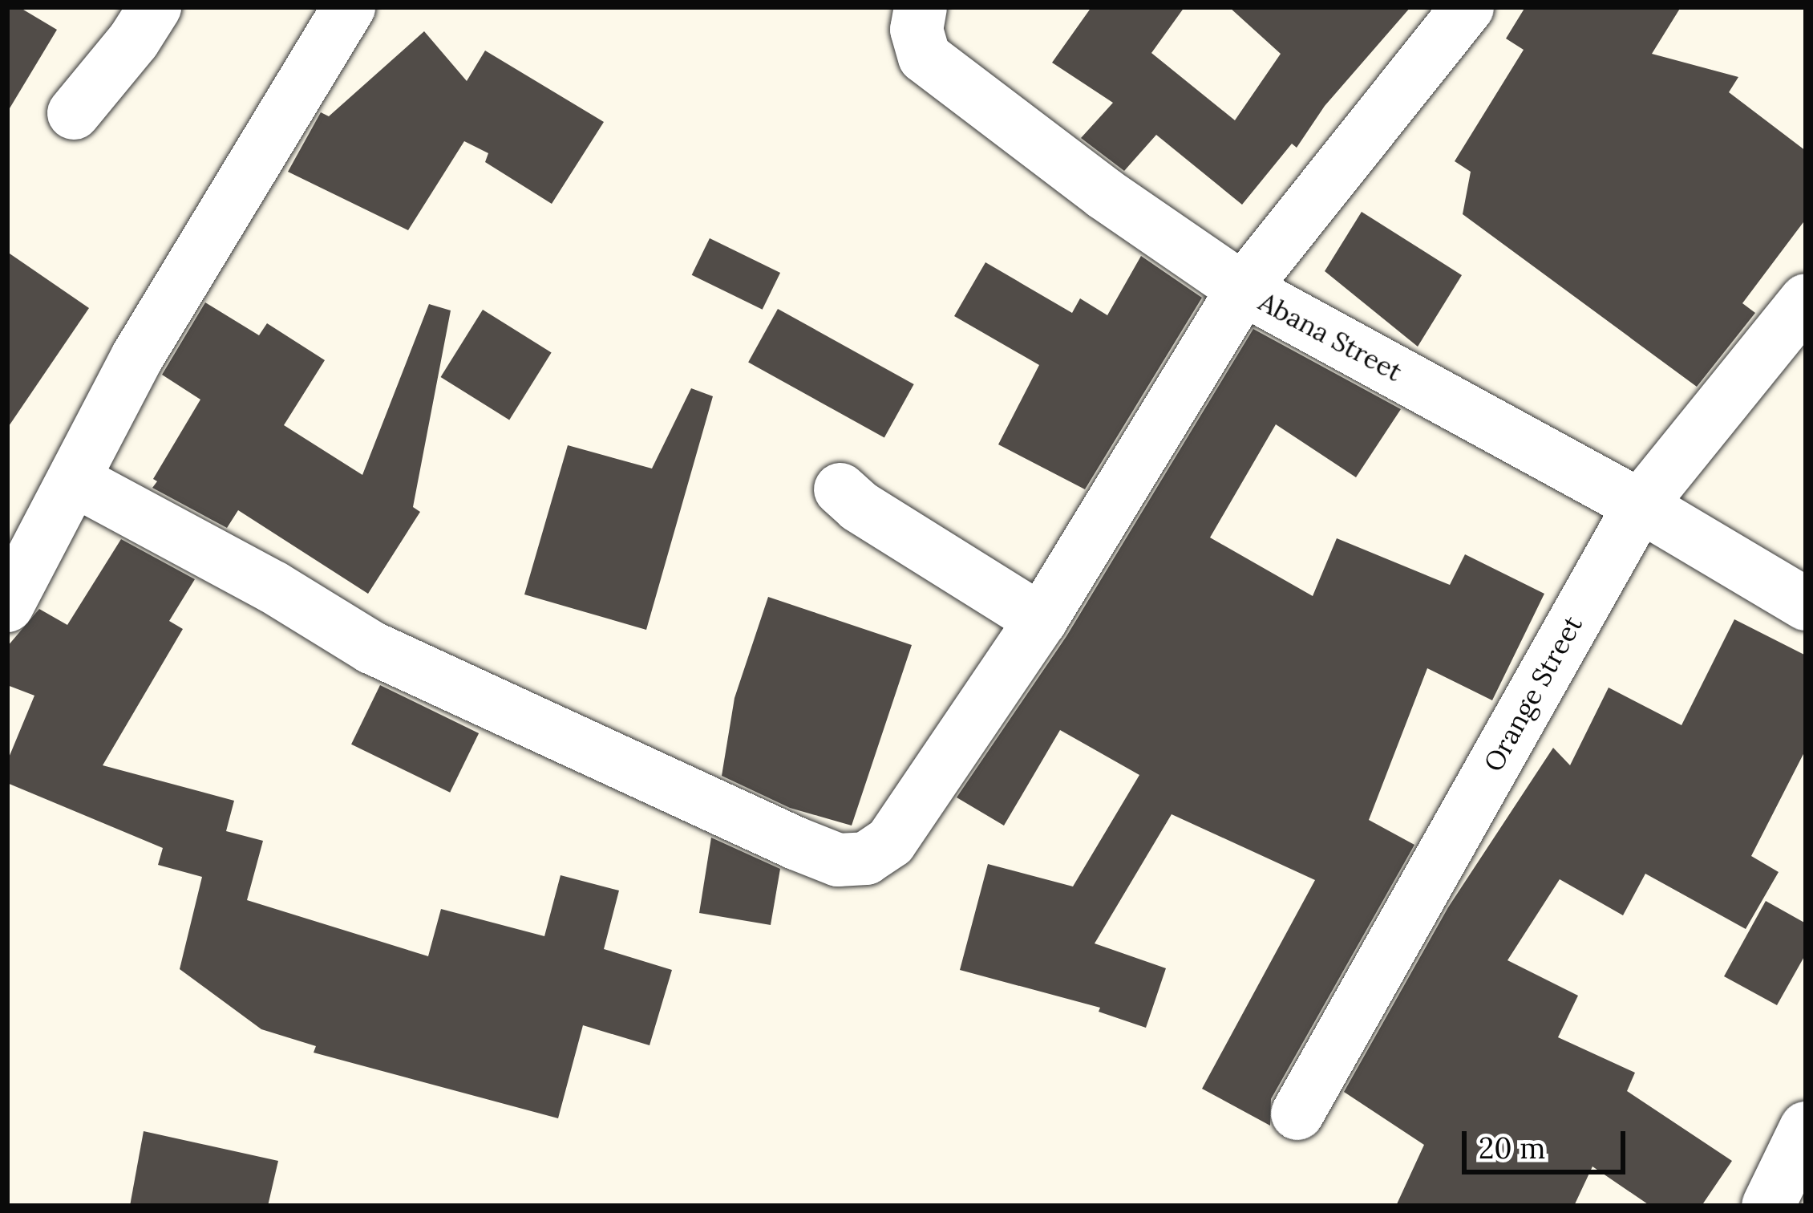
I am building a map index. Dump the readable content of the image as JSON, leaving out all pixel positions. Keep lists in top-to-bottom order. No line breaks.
{"streets":{"street":["Abana Street","Orange Street"]},"crossings":[["Abana Street","Orange Street"]],"scale_bar":"20 m"}
